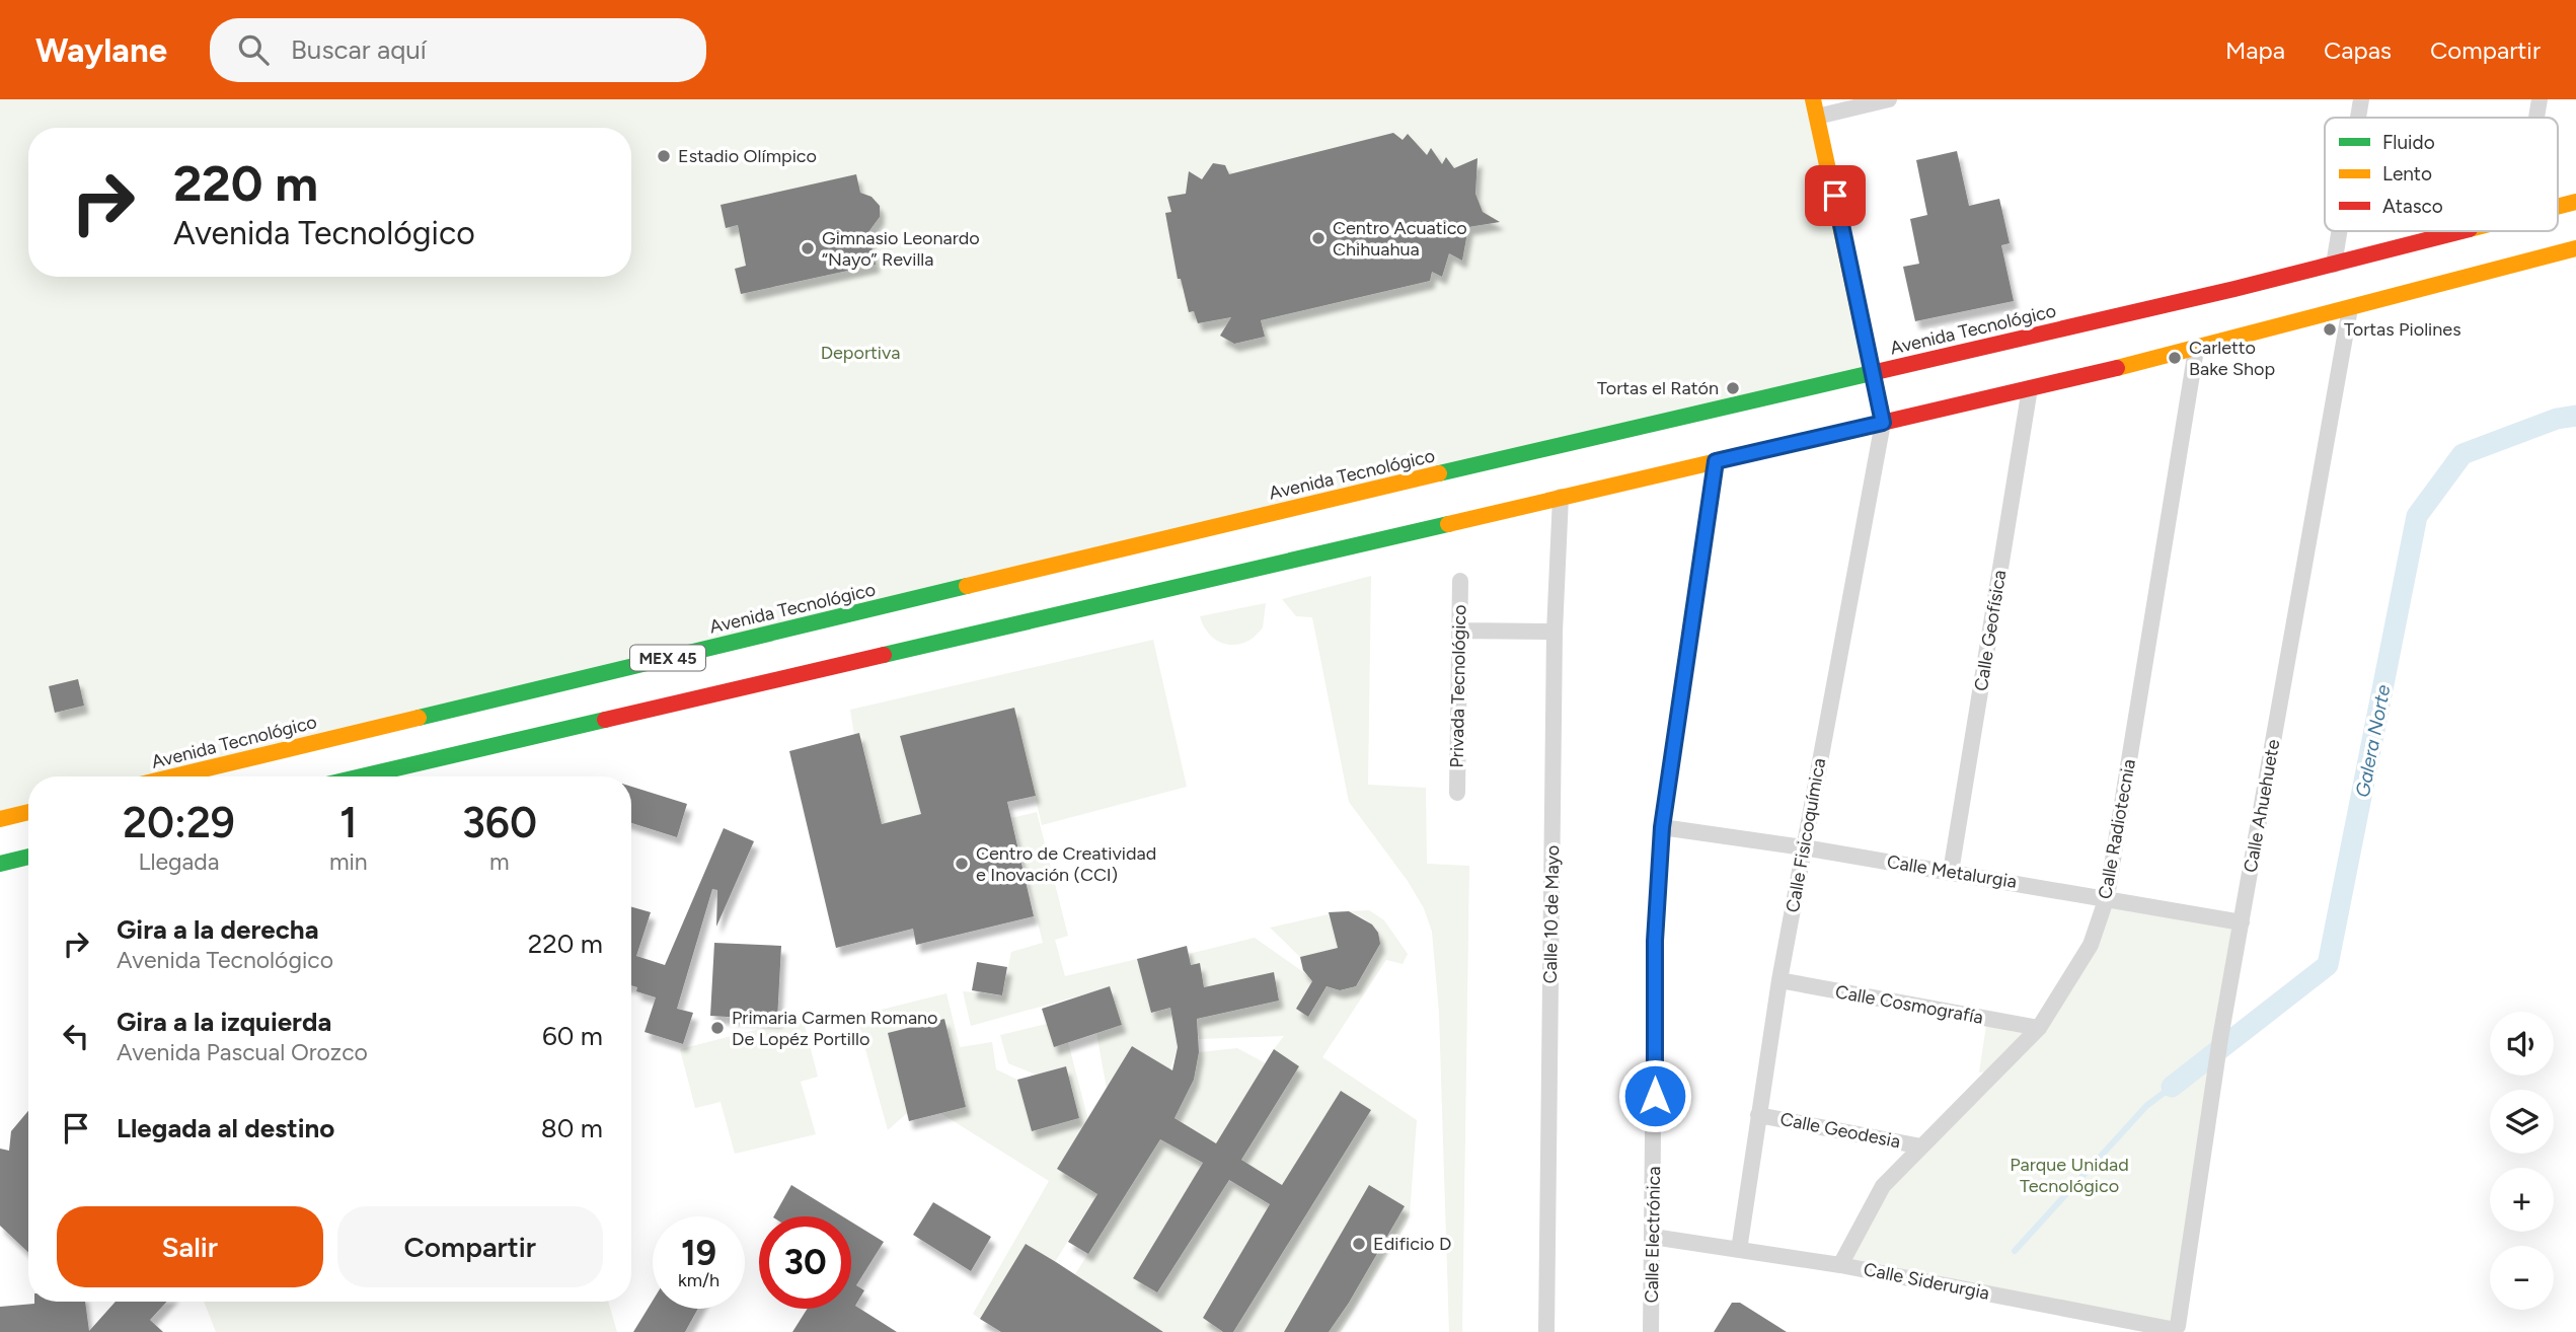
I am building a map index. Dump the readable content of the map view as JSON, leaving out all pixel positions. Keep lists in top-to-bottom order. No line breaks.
{"streets":{"main road":["Avenida Tecnológico","MEX 45"],"street":["Calle Geofísica","Privada Tecnológico","Calle Ahuehuete","Calle Radiotecnia","Calle Fisicoquímica","Calle Metalurgia","Calle 10 de Mayo","Calle Cosmografía","Calle Geodesia","Calle Electrónica","Calle Siderurgia"]},"crossings":[["Calle Geofísica","MEX 45"],["Calle Geofísica","Calle Metalurgia"],["MEX 45","Calle Ahuehuete"],["MEX 45","Calle Radiotecnia"],["MEX 45","Calle Fisicoquímica"],["MEX 45","Calle 10 de Mayo"],["MEX 45","Calle Electrónica"],["Calle Ahuehuete","Calle Metalurgia"],["Calle Ahuehuete","Calle Siderurgia"],["Calle Radiotecnia","Calle Metalurgia"],["Calle Radiotecnia","Calle Cosmografía"],["Calle Radiotecnia","Calle Geodesia"],["Calle Radiotecnia","Calle Siderurgia"],["Calle Fisicoquímica","Calle Metalurgia"],["Calle Fisicoquímica","Calle Cosmografía"],["Calle Fisicoquímica","Calle Geodesia"],["Calle Fisicoquímica","Calle Siderurgia"],["Calle Metalurgia","Calle Electrónica"],["Calle Electrónica","Calle Siderurgia"]],"water":["Galera Norte"],"parks":["Deportiva","Parque Unidad Tecnológico"],"places":["Estadio Olímpico","Centro Acuatico Chihuahua","Gimnasio Leonardo “Nayo” Revilla","Tortas Piolines","Carletto Bake Shop","Tortas el Ratón","Centro de Creatividad e Inovación (CCI)","Primaria Carmen Romano De Lopéz Portillo","Edificio D"],"legend":["Fluido","Lento","Atasco"],"page":{"header":"Waylane","search":"Buscar aquí","nav":["Mapa","Capas","Compartir"],"turn":["220 m","Avenida Tecnológico"],"eta":["20:29","Llegada","1","min","360","m"],"list":[{"name":"Gira a la derecha","note":"Avenida Tecnológico","value":"220 m"},{"name":"Gira a la izquierda","note":"Avenida Pascual Orozco","value":"60 m"},{"name":"Llegada al destino","value":"80 m"}],"map_buttons":["+","−"],"buttons":["Salir","Compartir"],"speed":"19 km/h","limit":"30"}}
